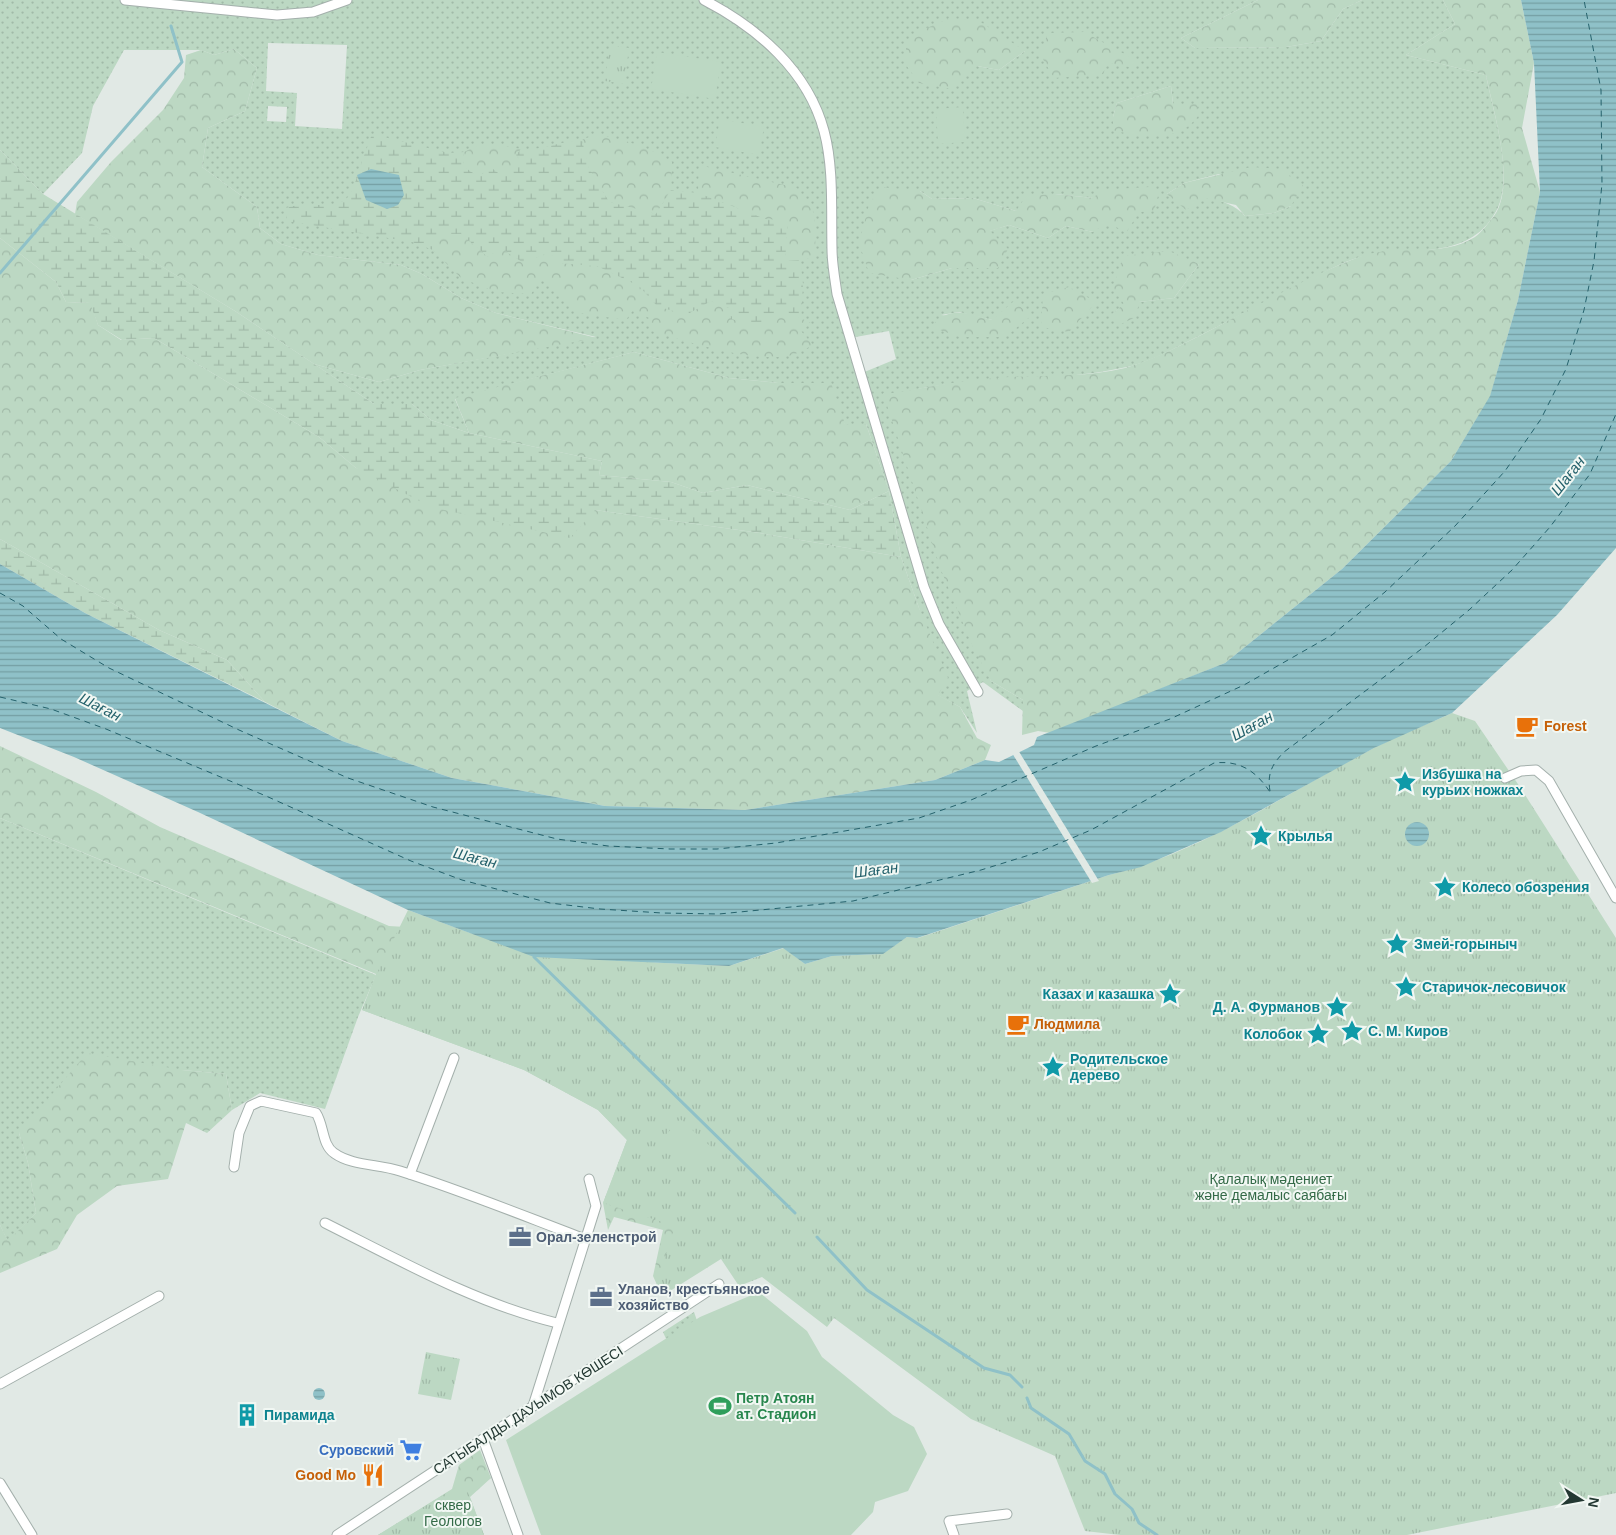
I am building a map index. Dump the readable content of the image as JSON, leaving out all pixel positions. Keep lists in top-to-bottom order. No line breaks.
{"streets":{"street":["САТЫБАЛДЫ ДАУЫМОВ КӨШЕСІ"]},"water":["Шаған"],"parks":["Қалалық мәдениет және демалыс саябағы","сквер Геологов"],"places":{"cafe":["Forest","Людмила"],"place":["Избушка на курьих ножках","Крылья","Колесо обозрения","Змей-горыныч","Старичок-лесовичок","Казах и казашка","Д. А. Фурманов","С. М. Киров","Колобок","Родительское дерево"],"office":["Орал-зеленстрой","Уланов, крестьянское хозяйство"],"sports":["Петр Атоян ат. Стадион"],"building":["Пирамида"],"supermarket":["Суровский"],"restaurant":["Good Mo"]},"north":"right"}
